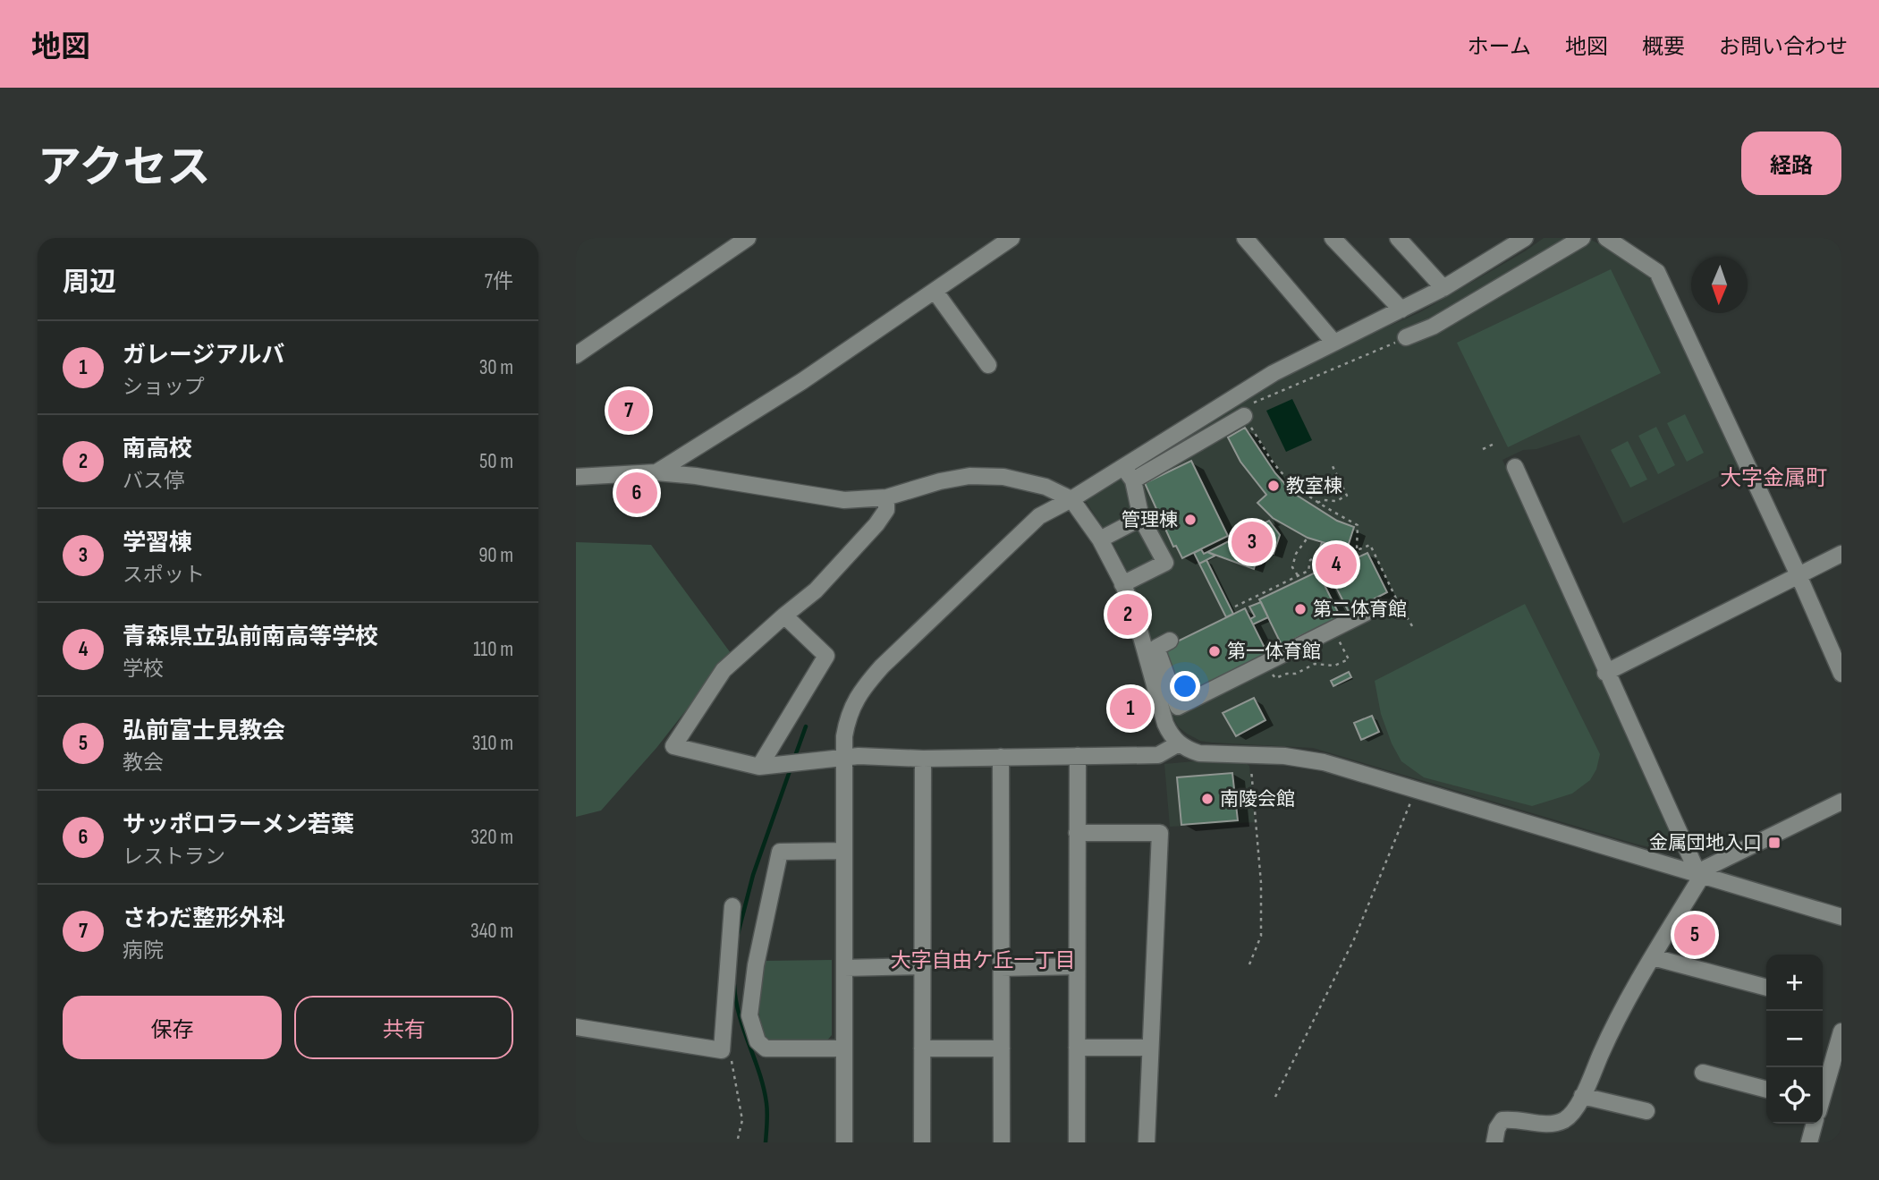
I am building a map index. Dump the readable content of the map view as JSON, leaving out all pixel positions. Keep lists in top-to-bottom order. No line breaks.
{"districts":["大字金属町","大字自由ケ丘一丁目"],"places":{"other":["教室棟","管理棟","第二体育館","第一体育館","南陵会館"],"transit":["金属団地入口"]},"north":"bottom","page":{"header":"地図","nav":["ホーム","地図","概要","お問い合わせ"],"title":"アクセス","buttons":["経路",["保存","共有"]],"heading":["周辺","7件"],"list":[{"mark":"1","name":"ガレージアルバ","note":"ショップ","value":"30 m"},{"mark":"2","name":"南高校","note":"バス停","value":"50 m"},{"mark":"3","name":"学習棟","note":"スポット","value":"90 m"},{"mark":"4","name":"青森県立弘前南高等学校","note":"学校","value":"110 m"},{"mark":"5","name":"弘前富士見教会","note":"教会","value":"310 m"},{"mark":"6","name":"サッポロラーメン若葉","note":"レストラン","value":"320 m"},{"mark":"7","name":"さわだ整形外科","note":"病院","value":"340 m"}],"pins":["7","6","3","4","2","1","5"],"map_buttons":["+","−"]}}
